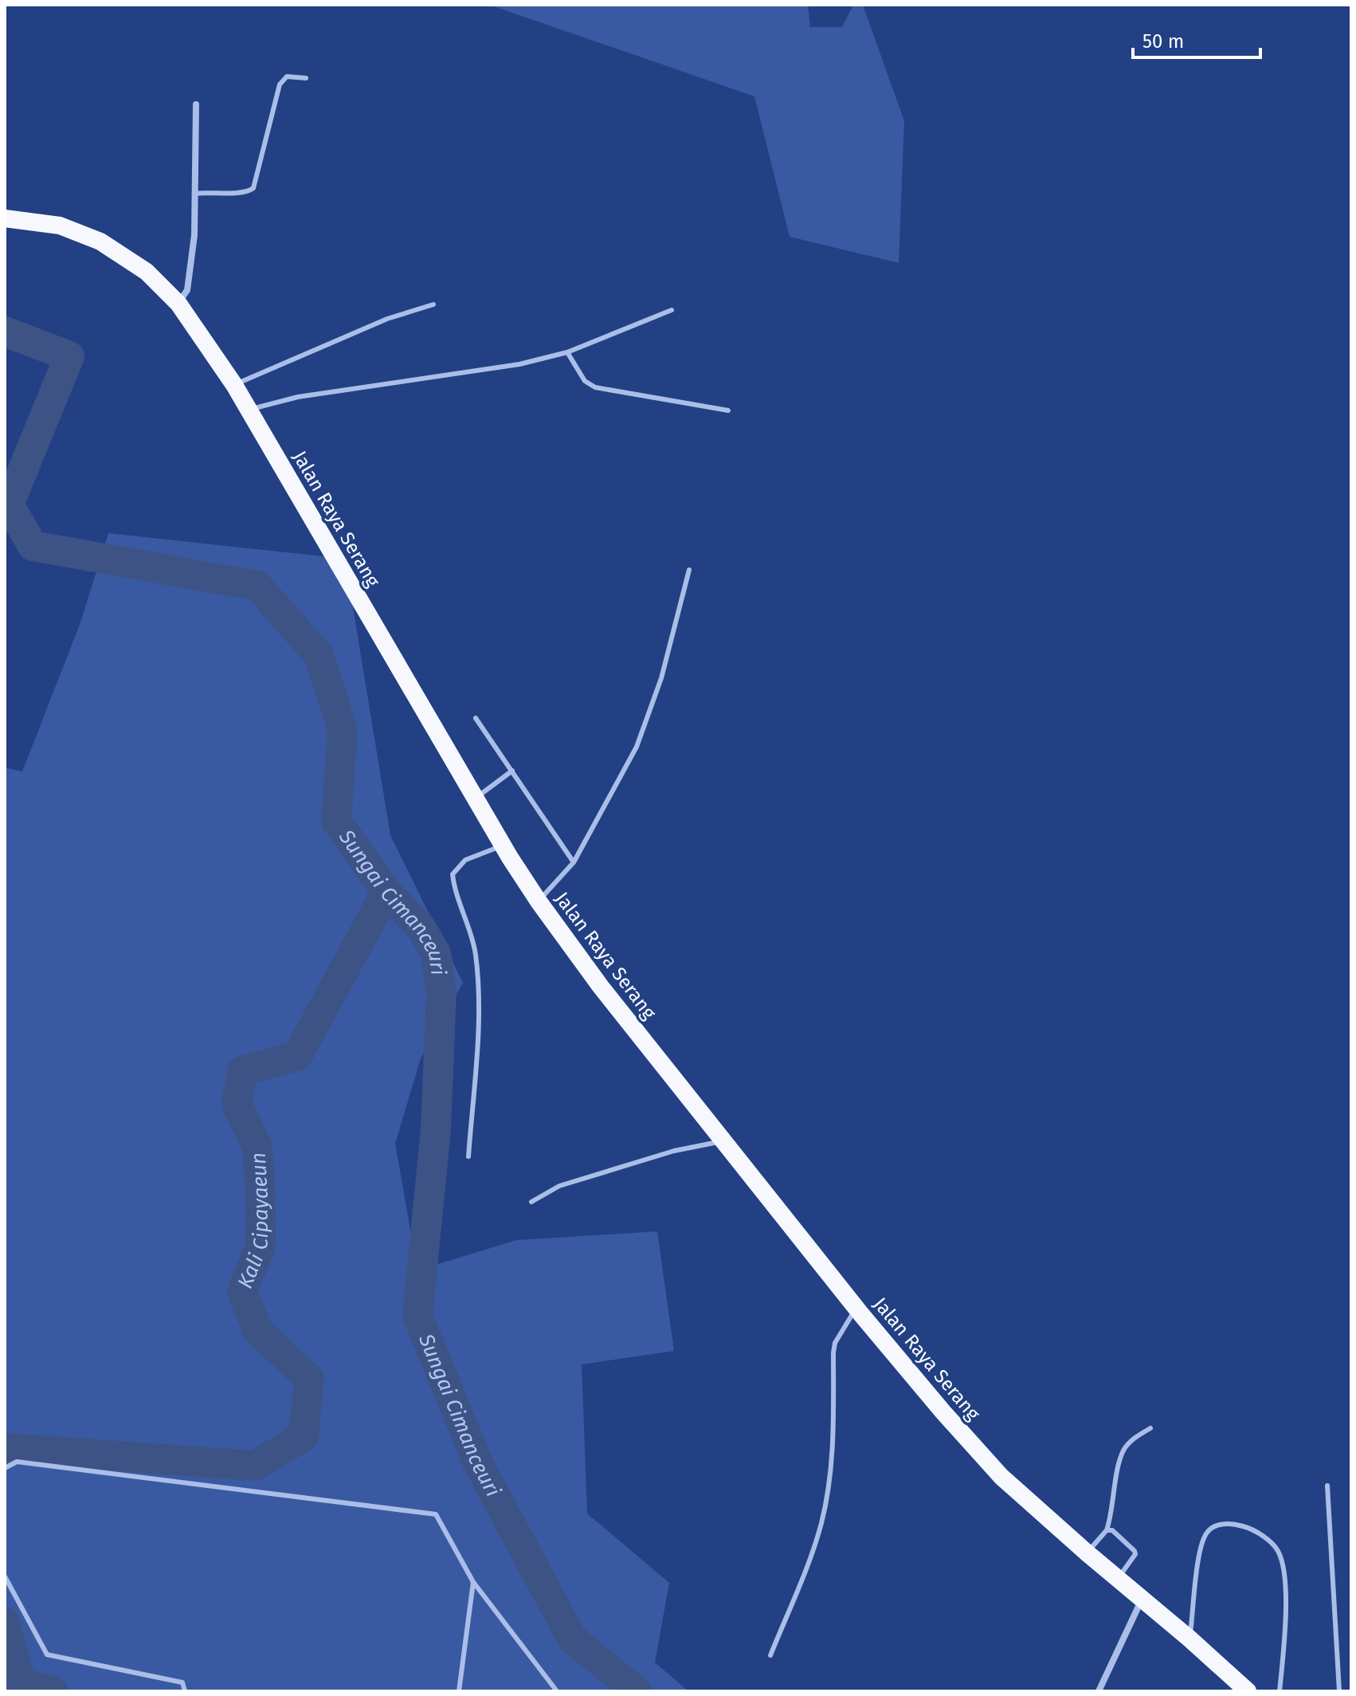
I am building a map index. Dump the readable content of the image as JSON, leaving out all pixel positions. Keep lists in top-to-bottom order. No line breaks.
{"streets":{"highway":["Jalan Raya Serang"]},"water":["Sungai Cimanceuri","Kali Cipayaeun"],"scale_bar":"50 m"}
